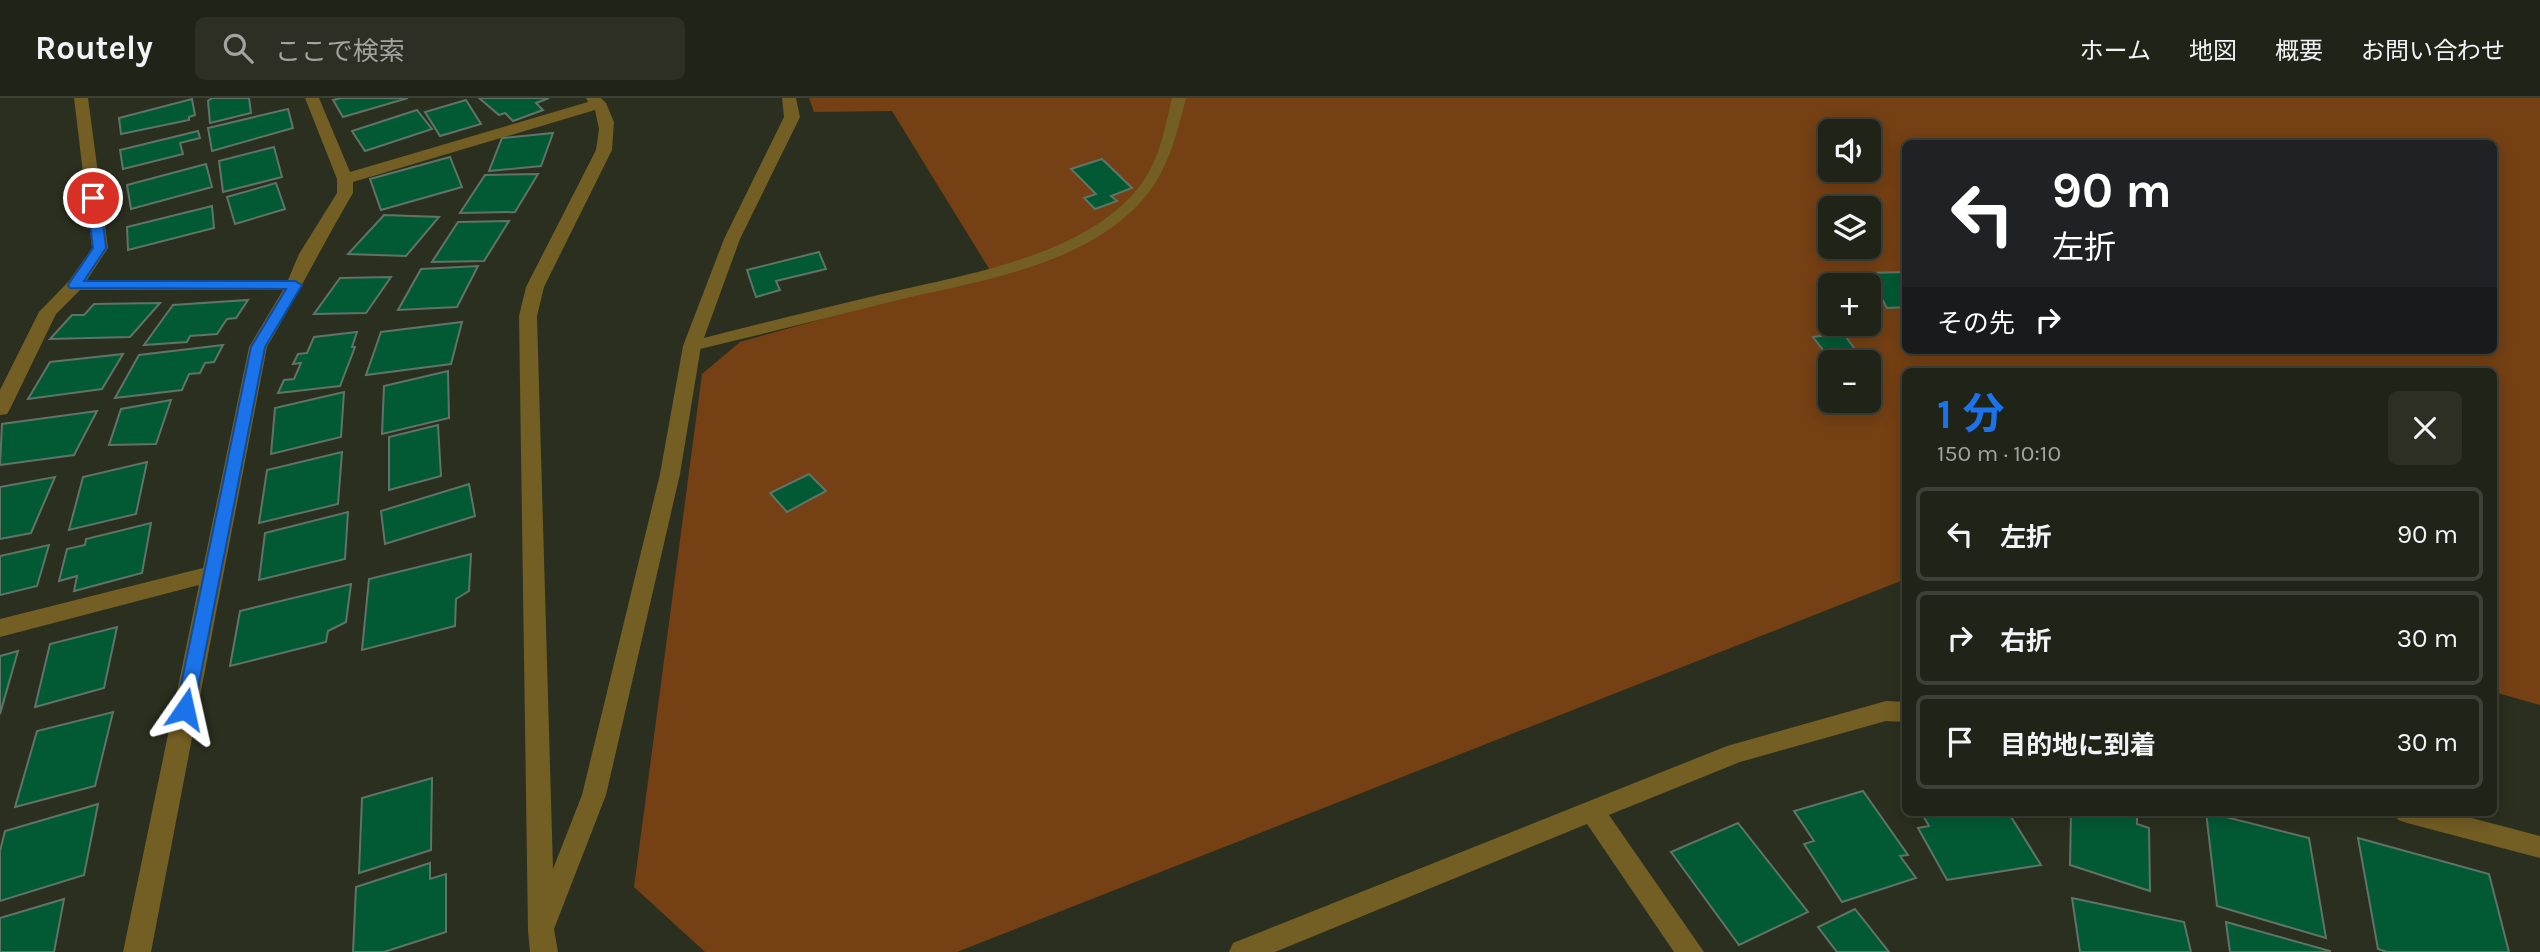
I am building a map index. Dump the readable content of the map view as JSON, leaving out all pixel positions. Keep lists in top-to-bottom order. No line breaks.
{"page":{"header":"Routely","search":"ここで検索","nav":["ホーム","地図","概要","お問い合わせ"],"map_buttons":["+","−"],"turn":["90 m","左折"],"then":"その先","heading":["1 分","150 m · 10:10"],"list":[{"name":"左折","value":"90 m"},{"name":"右折","value":"30 m"},{"name":"目的地に到着","value":"30 m"}]}}
